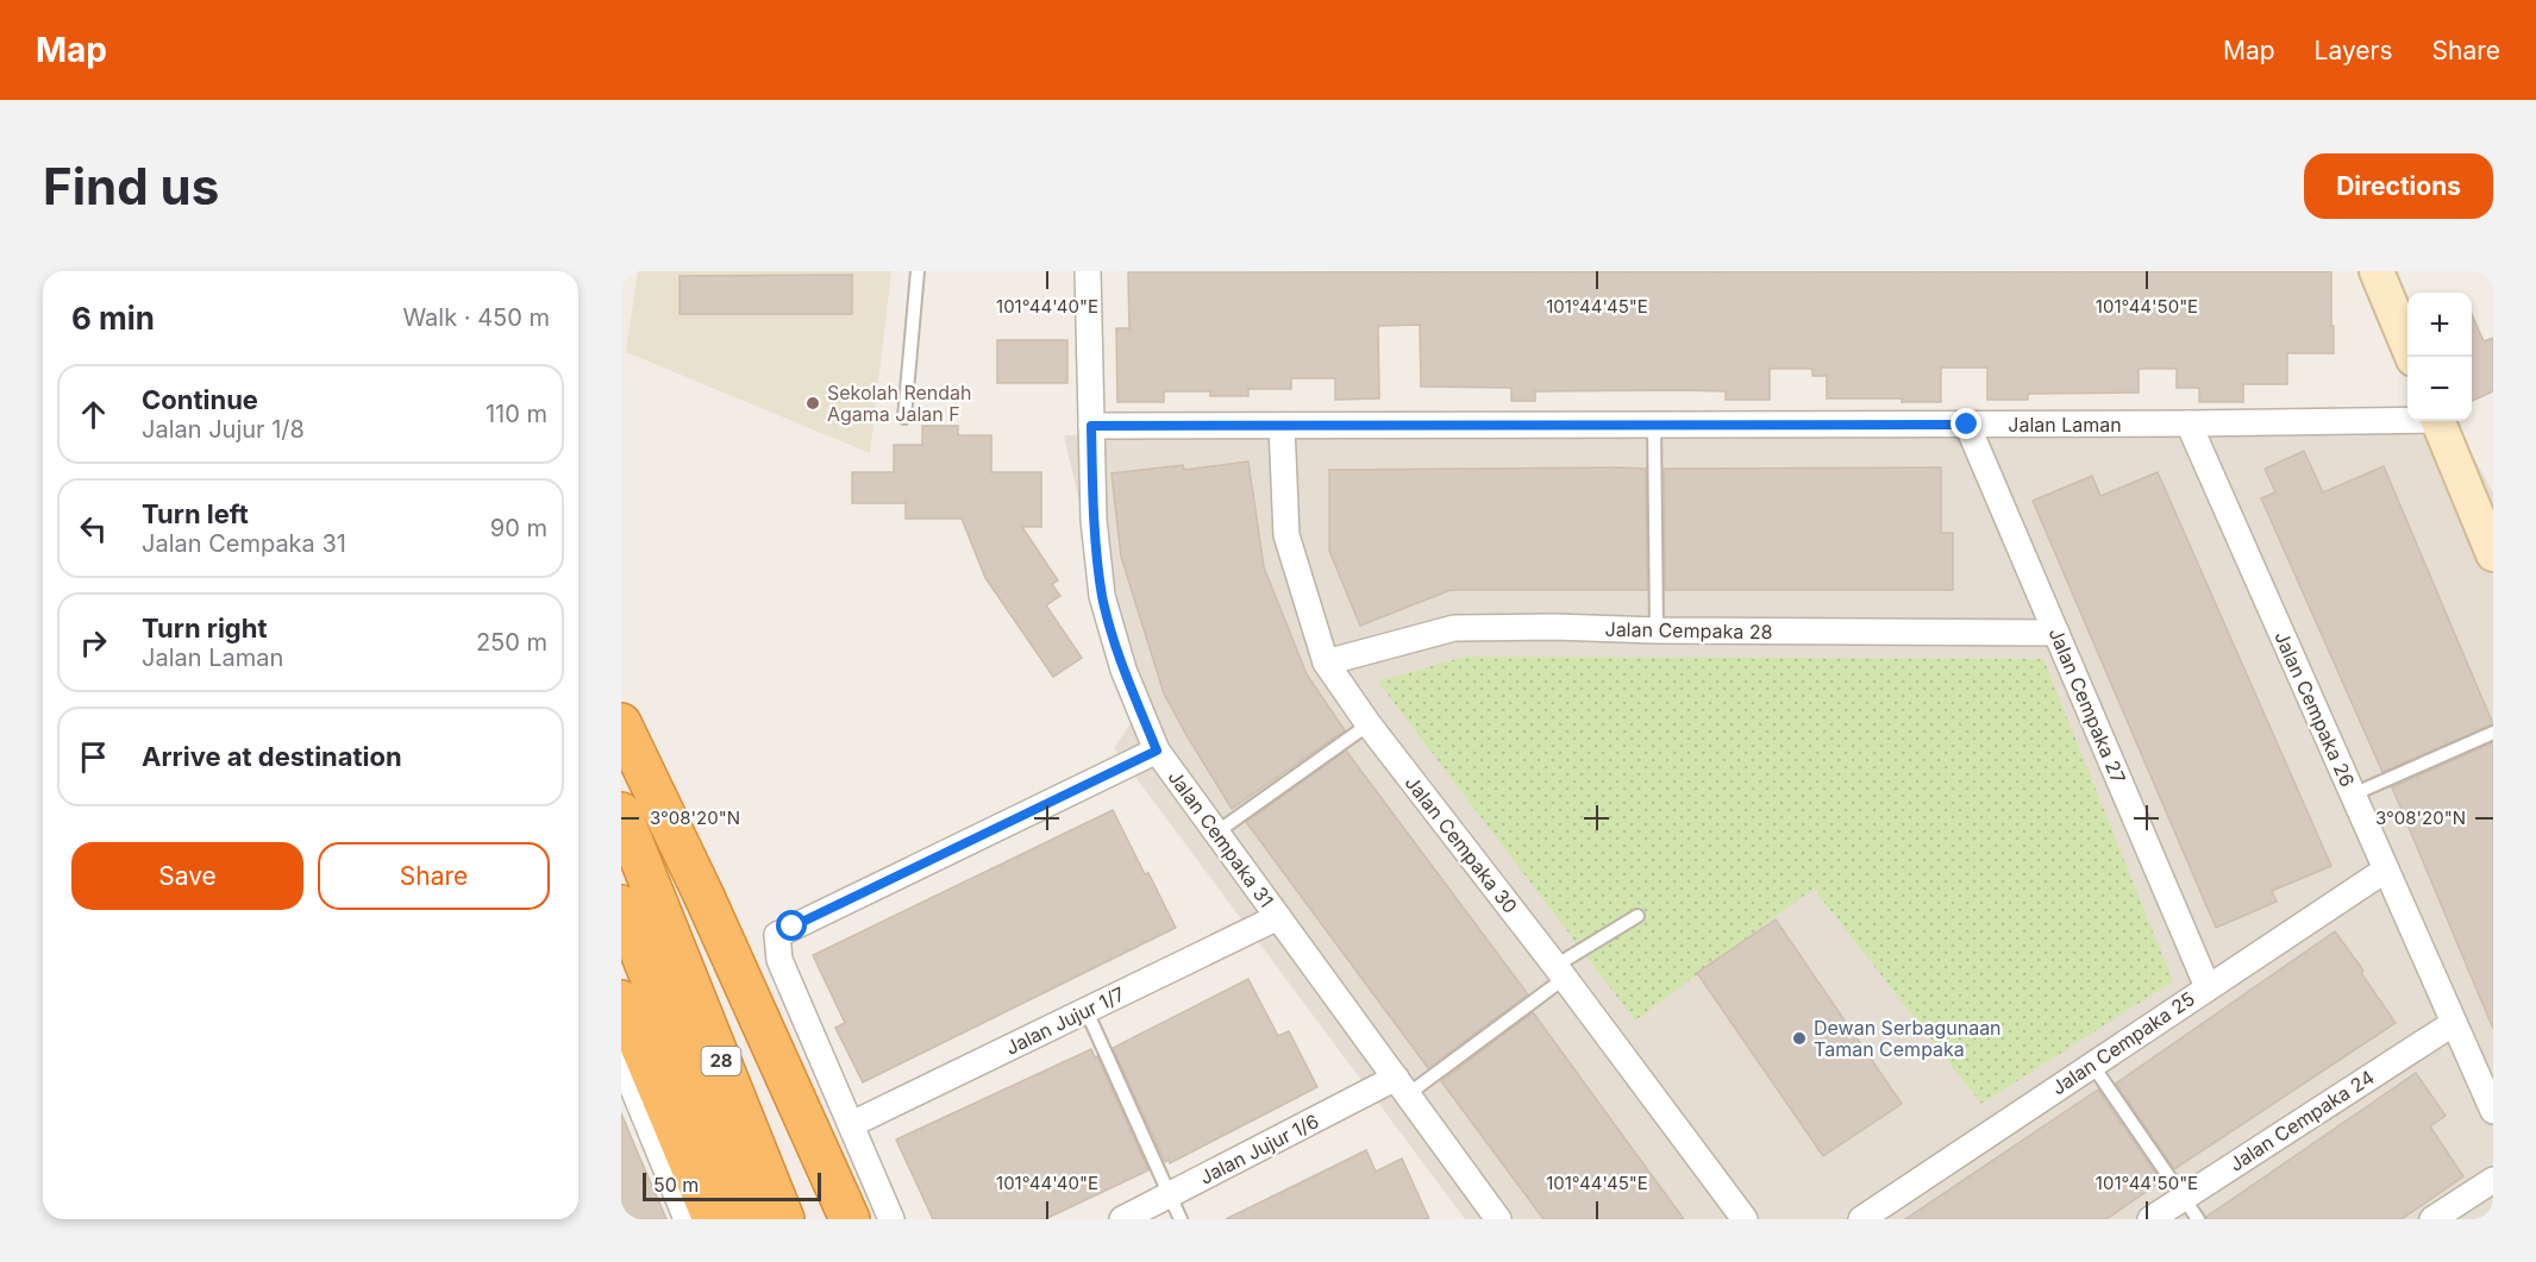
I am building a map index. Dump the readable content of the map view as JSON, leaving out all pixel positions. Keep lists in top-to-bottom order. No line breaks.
{"streets":{"highway":["28"],"street":["Jalan Laman","Jalan Cempaka 28","Jalan Cempaka 27","Jalan Cempaka 26","Jalan Cempaka 31","Jalan Cempaka 30","Jalan Jujur 1/7","Jalan Cempaka 25","Jalan Cempaka 24","Jalan Jujur 1/6"]},"crossings":[["Jalan Laman","Jalan Cempaka 27"],["Jalan Laman","Jalan Cempaka 26"],["Jalan Laman","Jalan Cempaka 31"],["Jalan Laman","Jalan Cempaka 30"],["Jalan Cempaka 28","Jalan Cempaka 27"],["Jalan Cempaka 28","Jalan Cempaka 30"],["Jalan Cempaka 27","Jalan Cempaka 25"],["Jalan Cempaka 26","Jalan Cempaka 25"],["Jalan Cempaka 26","Jalan Cempaka 24"],["Jalan Cempaka 31","Jalan Jujur 1/7"],["Jalan Cempaka 31","Jalan Jujur 1/6"]],"places":["Sekolah Rendah Agama Jalan F","Dewan Serbagunaan Taman Cempaka"],"scale_bar":"50 m","page":{"header":"Map","nav":["Map","Layers","Share"],"buttons":["Directions",["Save","Share"]],"title":"Find us","heading":["6 min","Walk · 450 m"],"map_buttons":["+","−"],"list":[["Continue","Jalan Jujur 1/8","110 m"],["Turn left","Jalan Cempaka 31","90 m"],["Turn right","Jalan Laman","250 m"],"Arrive at destination"],"scale":"50 m"},"coordinates":["101°44'40\"E","101°44'45\"E","101°44'50\"E","3°08'20\"N"]}
